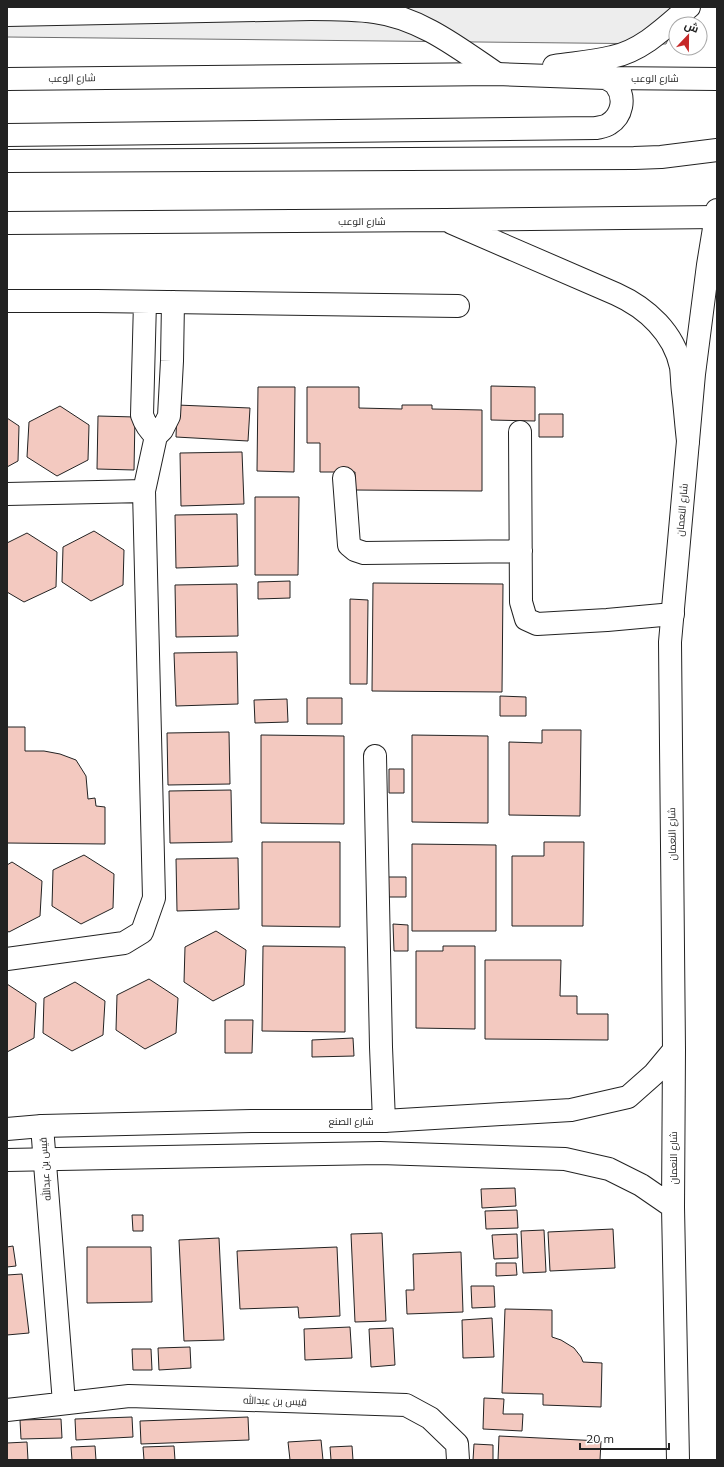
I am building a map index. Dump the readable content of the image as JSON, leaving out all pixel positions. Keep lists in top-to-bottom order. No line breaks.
{"streets":{"street":["شارع الوعب","شارع النعمان","شارع الصنع","قيس بن عبدالله"]},"crossings":[["شارع الوعب","شارع النعمان"],["شارع النعمان","شارع الصنع"],["شارع الصنع","قيس بن عبدالله"]],"scale_bar":"20 m","north":"top"}
